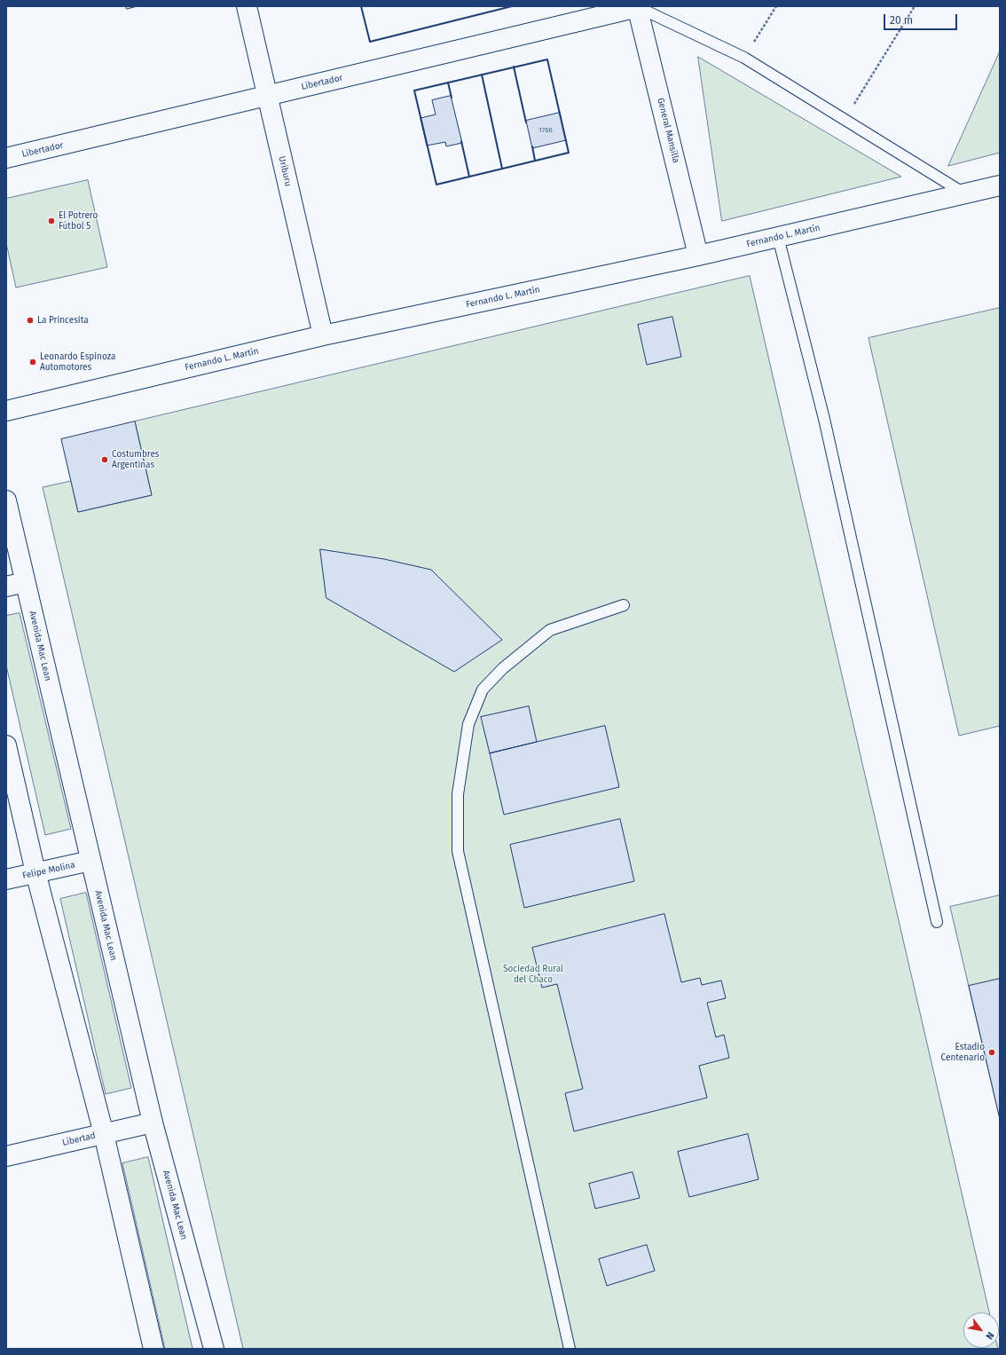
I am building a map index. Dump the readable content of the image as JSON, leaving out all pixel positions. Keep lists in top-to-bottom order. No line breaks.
{"streets":{"street":["Libertador","General Mansilla","Uriburu","Fernando L. Martín","Avenida Mac Lean","Felipe Molina","Libertad"]},"crossings":[["Libertador","General Mansilla"],["Libertador","Uriburu"],["General Mansilla","Fernando L. Martín"],["Uriburu","Fernando L. Martín"],["Avenida Mac Lean","Felipe Molina"],["Avenida Mac Lean","Libertad"]],"parks":["Sociedad Rural del Chaco"],"places":["El Potrero Fútbol 5","La Princesita","Leonardo Espinoza Automotores","Costumbres Argentinas","Estadio Centenario"],"house_numbers":["1766"],"scale_bar":"20 m","north":"bottom right"}
